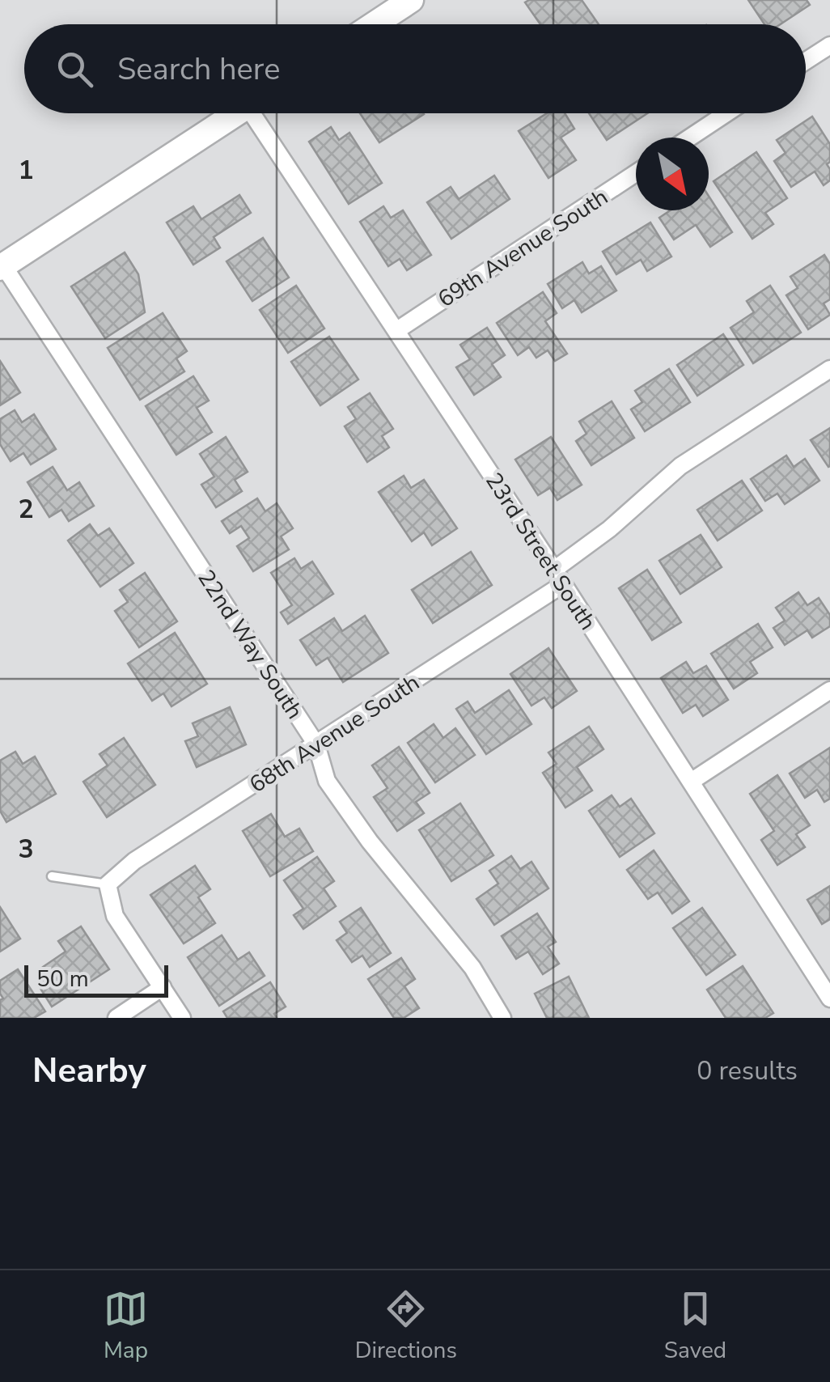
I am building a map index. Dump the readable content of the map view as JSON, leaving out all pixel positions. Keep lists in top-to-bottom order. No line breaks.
{"streets":{"street":["69th Avenue South","23rd Street South","22nd Way South","68th Avenue South"]},"crossings":[["69th Avenue South","23rd Street South"],["23rd Street South","68th Avenue South"],["22nd Way South","68th Avenue South"]],"scale_bar":"50 m","north":"bottom right","page":{"search":"Search here","scale":"50 m","heading":["Nearby","0 results"],"nav":["Map","Directions","Saved"]},"grid":{"rows":["1","2","3"]}}
